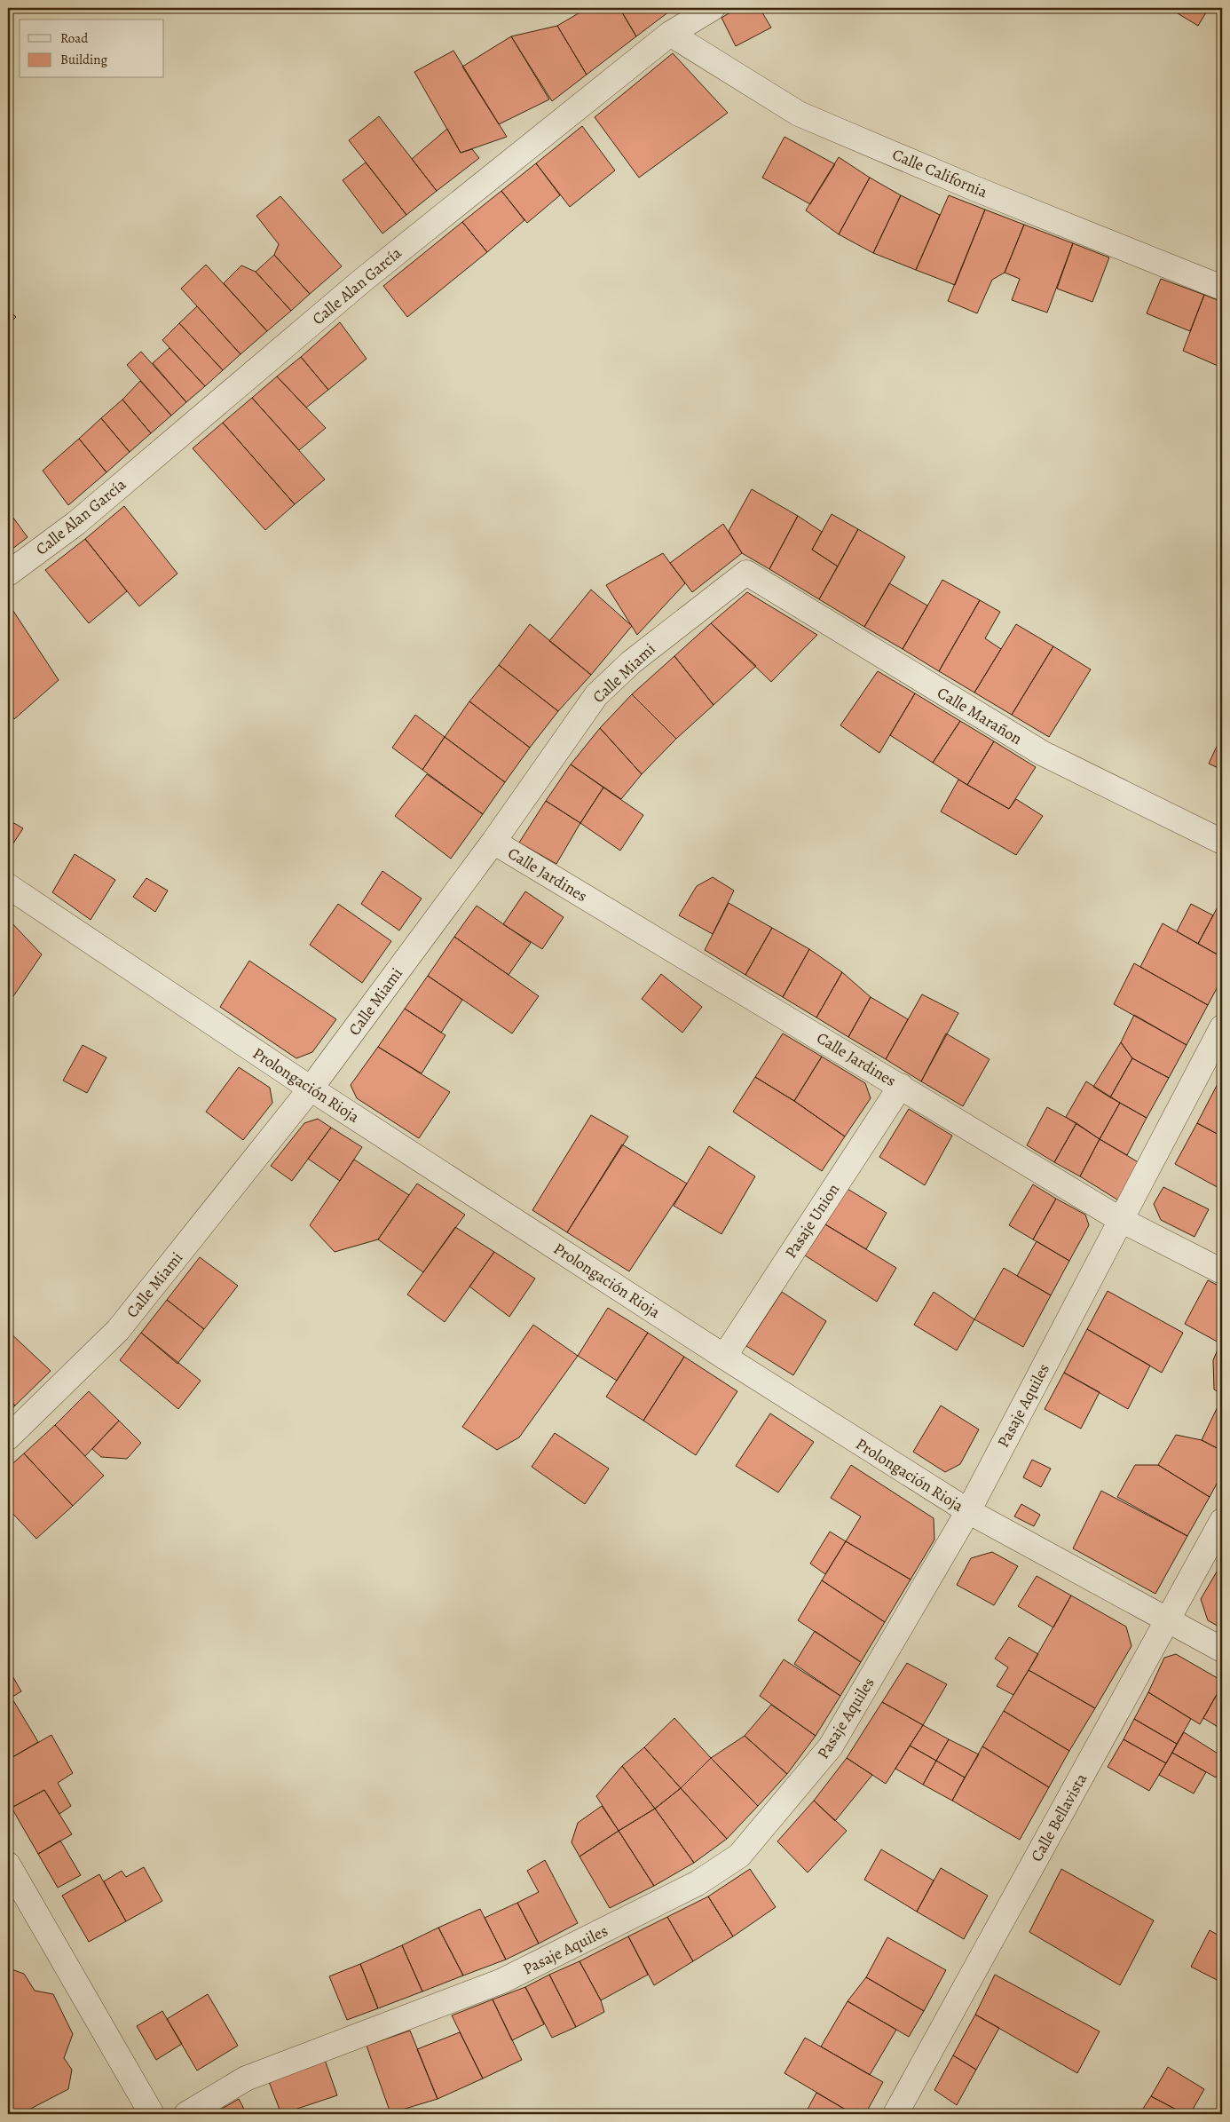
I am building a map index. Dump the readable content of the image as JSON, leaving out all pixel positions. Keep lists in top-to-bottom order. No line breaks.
{"streets":{"street":["Calle California","Calle Alan García","Calle Miami","Calle Marañon","Calle Jardines","Prolongación Rioja","Pasaje Union","Pasaje Aquiles","Calle Bellavista"]},"crossings":[["Calle California","Calle Alan García"],["Calle Miami","Calle Marañon"],["Calle Miami","Calle Jardines"],["Calle Miami","Prolongación Rioja"],["Calle Jardines","Pasaje Union"],["Calle Jardines","Pasaje Aquiles"],["Prolongación Rioja","Pasaje Union"],["Prolongación Rioja","Pasaje Aquiles"],["Prolongación Rioja","Calle Bellavista"]],"legend":["Road","Building"]}
